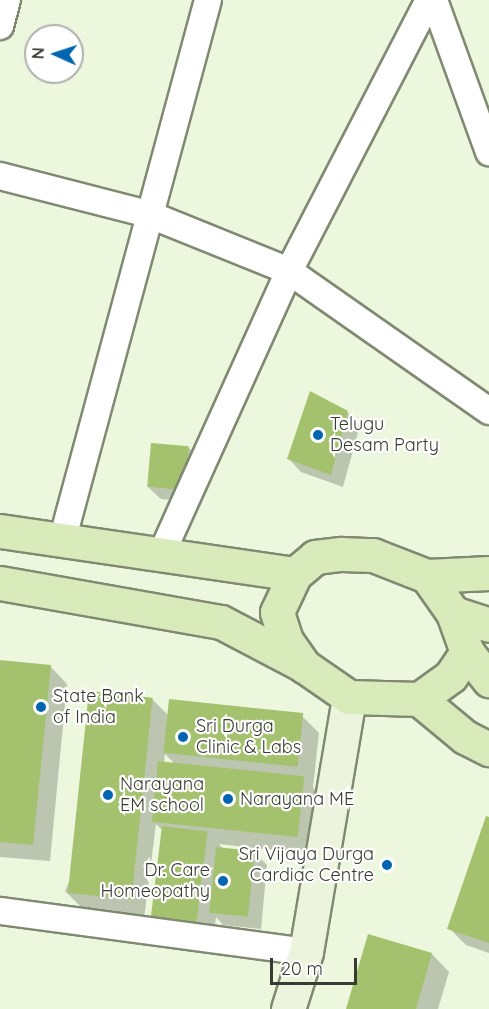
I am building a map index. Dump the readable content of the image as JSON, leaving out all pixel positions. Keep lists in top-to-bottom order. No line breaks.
{"places":["Telugu Desam Party","State Bank of India","Sri Durga Clinic & Labs","Narayana EM school","Narayana ME","Sri Vijaya Durga Cardiac Centre","Dr. Care Homeopathy"],"scale_bar":"20 m","north":"left"}
